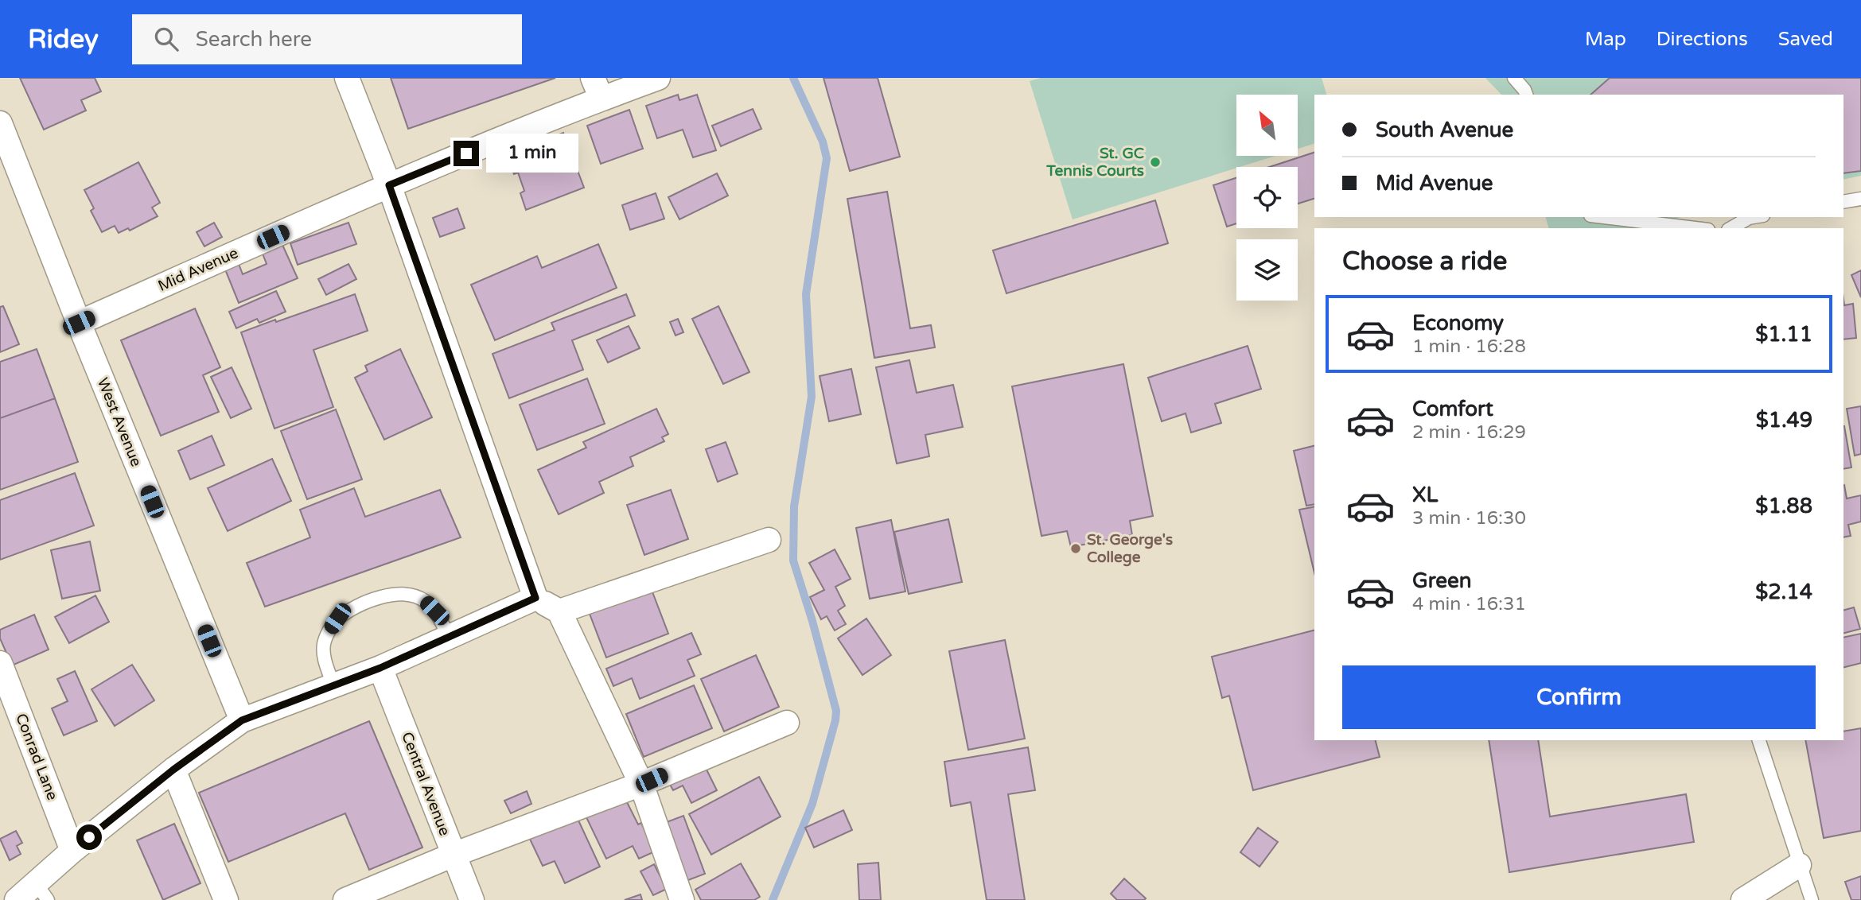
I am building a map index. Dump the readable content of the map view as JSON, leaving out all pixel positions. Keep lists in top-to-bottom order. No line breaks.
{"streets":{"street":["Mid Avenue","West Avenue","Conrad Lane","Central Avenue"]},"crossings":[["Mid Avenue","West Avenue"]],"places":["St. GC Tennis Courts","St. George's College"],"north":"top left","page":{"header":"Ridey","search":"Search here","nav":["Map","Directions","Saved"],"banner":["South Avenue","Mid Avenue"],"bubble":"1 min","heading":"Choose a ride","list":[{"name":"Economy","note":"1 min · 16:28","value":"$1.11"},{"name":"Comfort","note":"2 min · 16:29","value":"$1.49"},{"name":"XL","note":"3 min · 16:30","value":"$1.88"},{"name":"Green","note":"4 min · 16:31","value":"$2.14"}],"buttons":"Confirm"}}
